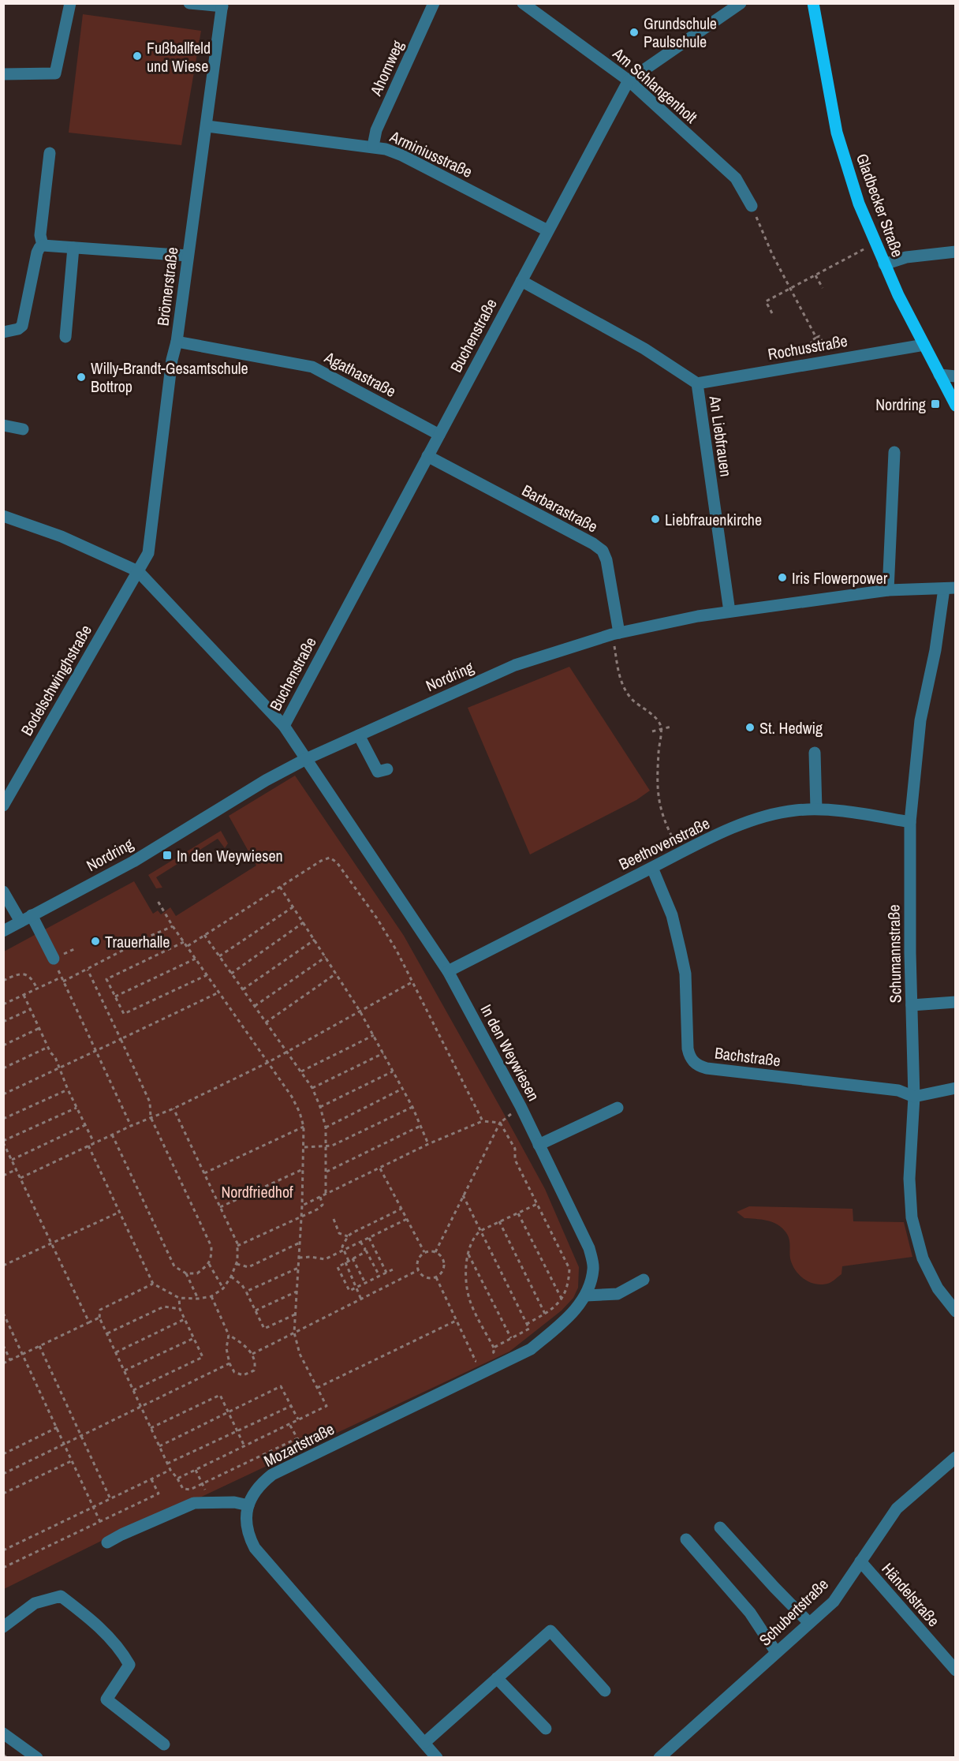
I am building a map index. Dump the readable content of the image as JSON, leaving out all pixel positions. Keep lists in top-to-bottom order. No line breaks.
{"streets":{"main road":["Gladbecker Straße"],"street":["Ahornweg","Am Schlangenholt","Arminiusstraße","Brömerstraße","Buchenstraße","Rochusstraße","Agathastraße","An Liebfrauen","Barbarastraße","Nordring","Bodelschwinghstraße","Beethovenstraße","Schumannstraße","In den Weywiesen","Bachstraße","Mozartstraße","Händelstraße","Schubertstraße"]},"crossings":[["Ahornweg","Arminiusstraße"],["Am Schlangenholt","Buchenstraße"],["Arminiusstraße","Brömerstraße"],["Arminiusstraße","Buchenstraße"],["Gladbecker Straße","Rochusstraße"],["Brömerstraße","Agathastraße"],["Brömerstraße","Bodelschwinghstraße"],["Brömerstraße","In den Weywiesen"],["Buchenstraße","Agathastraße"],["Buchenstraße","An Liebfrauen"],["Buchenstraße","Barbarastraße"],["Buchenstraße","In den Weywiesen"],["Rochusstraße","An Liebfrauen"],["An Liebfrauen","Nordring"],["Barbarastraße","Nordring"],["Nordring","Schumannstraße"],["Nordring","In den Weywiesen"],["Bodelschwinghstraße","In den Weywiesen"],["Beethovenstraße","Schumannstraße"],["Beethovenstraße","In den Weywiesen"],["Beethovenstraße","Bachstraße"],["Schumannstraße","Bachstraße"],["In den Weywiesen","Mozartstraße"],["Händelstraße","Schubertstraße"]],"parks":["Nordfriedhof"],"places":{"other":["Grundschule Paulschule","Fußballfeld und Wiese","Willy-Brandt-Gesamtschule Bottrop","Liebfrauenkirche","Iris Flowerpower","St. Hedwig","Trauerhalle"],"transit":["Nordring","In den Weywiesen"]}}
